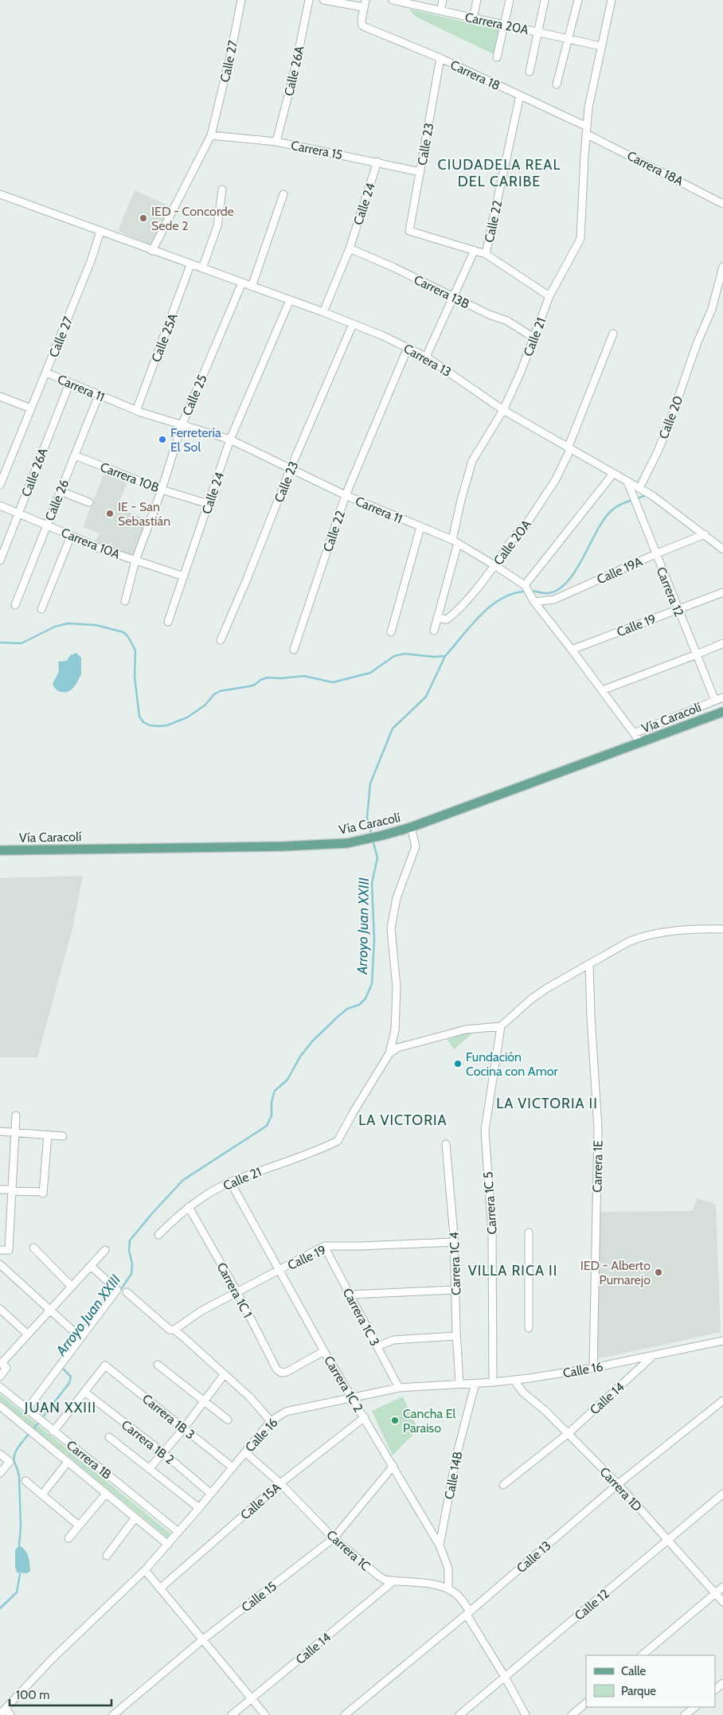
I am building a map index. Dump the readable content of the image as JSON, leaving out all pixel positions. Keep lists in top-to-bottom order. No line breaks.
{"streets":{"main road":["Vía Caracolí"],"street":["Carrera 20A","Calle 27","Calle 26A","Carrera 18","Calle 23","Carrera 15","Carrera 18A","Calle 24","Calle 22","Carrera 13B","Calle 21","Calle 25A","Carrera 13","Carrera 11","Calle 25","Calle 20","Carrera 10B","Calle 26","Calle 20A","Carrera 10A","Calle 19A","Carrera 12","Calle 19","Carrera 1E","Carrera 1C 5","Carrera 1C 4","Carrera 1C 1","Carrera 1C 3","Calle 16","Carrera 1C 2","Calle 14","Carrera 1B 3","Carrera 1B 2","Carrera 1B","Calle 14B","Carrera 1D","Calle 15A","Carrera 1C","Calle 13","Calle 15","Calle 12"]},"crossings":[["Calle 27","Carrera 15"],["Calle 27","Carrera 13"],["Calle 27","Carrera 11"],["Calle 26A","Carrera 15"],["Calle 26A","Carrera 11"],["Calle 26A","Carrera 10A"],["Carrera 18","Calle 23"],["Carrera 18","Carrera 18A"],["Carrera 18","Calle 22"],["Carrera 18","Calle 21"],["Calle 23","Carrera 15"],["Calle 23","Carrera 13"],["Calle 23","Carrera 11"],["Carrera 15","Calle 24"],["Carrera 18A","Calle 21"],["Calle 24","Carrera 13B"],["Calle 24","Carrera 13"],["Calle 24","Carrera 11"],["Calle 24","Carrera 10B"],["Calle 24","Carrera 10A"],["Calle 22","Carrera 13"],["Calle 22","Carrera 11"],["Carrera 13B","Calle 21"],["Calle 21","Carrera 13"],["Calle 21","Carrera 11"],["Calle 21","Calle 20A"],["Calle 21","Carrera 1C 1"],["Calle 21","Carrera 1C 2"],["Calle 25A","Carrera 13"],["Calle 25A","Carrera 11"],["Carrera 13","Calle 25"],["Carrera 13","Calle 20"],["Carrera 13","Calle 20A"],["Carrera 13","Calle 19A"],["Carrera 13","Carrera 12"],["Carrera 11","Calle 25"],["Carrera 11","Calle 26"],["Carrera 11","Calle 20A"],["Carrera 11","Calle 19A"],["Carrera 11","Calle 19"],["Carrera 11","Vía Caracolí"],["Calle 25","Carrera 10B"],["Calle 25","Carrera 10A"],["Carrera 10B","Calle 26"],["Calle 26","Carrera 10A"],["Calle 19A","Carrera 12"],["Carrera 12","Calle 19"],["Calle 19","Carrera 1C 4"],["Calle 19","Carrera 1C 1"],["Calle 19","Carrera 1C 3"],["Calle 19","Carrera 1C 2"],["Carrera 1E","Calle 16"],["Carrera 1C 5","Calle 16"],["Carrera 1C 4","Calle 16"],["Carrera 1C 1","Carrera 1C 2"],["Carrera 1C 3","Calle 16"],["Calle 16","Carrera 1C 2"],["Calle 16","Calle 14"],["Calle 16","Carrera 1B 3"],["Calle 16","Carrera 1B 2"],["Calle 16","Carrera 1B"],["Calle 16","Calle 14B"],["Calle 16","Carrera 1D"],["Calle 16","Carrera 1C"],["Carrera 1C 2","Calle 14B"],["Carrera 1C 2","Calle 15A"],["Carrera 1C 2","Carrera 1C"],["Carrera 1C 2","Calle 15"],["Calle 14","Carrera 1D"],["Calle 14","Carrera 1C"],["Carrera 1B 3","Carrera 1B 2"],["Carrera 1D","Calle 13"],["Carrera 1D","Calle 12"],["Calle 15A","Carrera 1C"],["Carrera 1C","Calle 15"]],"districts":["CIUDADELA REAL DEL CARIBE","LA VICTORIA II","LA VICTORIA","VILLA RICA II","JUAN XXIII"],"water":["Arroyo Juan XXIII"],"places":["IED - Concorde Sede 2","Ferretería El Sol","IE - San Sebastián","Fundación Cocina con Amor","IED - Alberto Pumarejo","Cancha El Paraiso"],"legend":["Calle","Parque"],"scale_bar":"100 m"}
